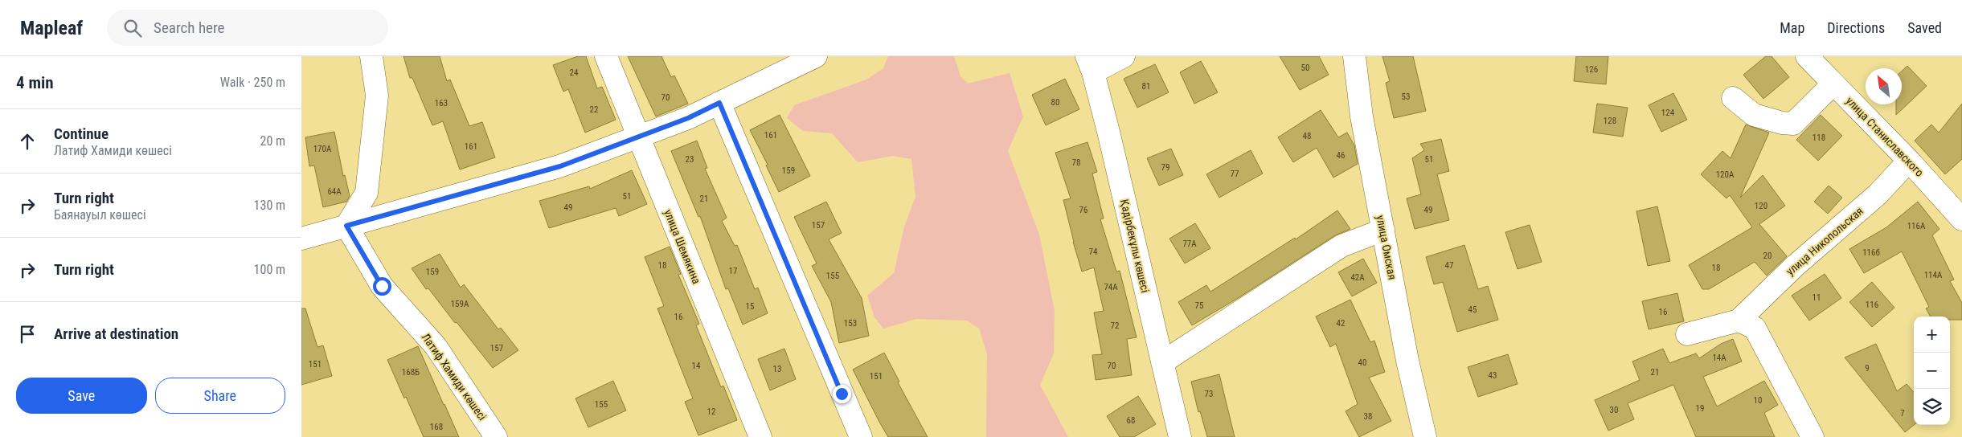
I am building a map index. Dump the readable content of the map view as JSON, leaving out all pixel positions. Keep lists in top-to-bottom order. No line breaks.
{"streets":{"street":["улица Станиславского","улица Никопольская","Қадірбекұлы көшесі","улица Шемякина","улица Омская","Латиф Хамиди көшесі"]},"crossings":[["улица Станиславского","улица Никопольская"]],"house_numbers":["50","126","24","81","53","70","80","163","22","124","128","161","48","118","161","170А","46","23","51","78","79","159","77","120А","64А","51","21","120","49","76","49","157","116А","77А","74","116б","20","18","47","18","17","159","114А","155","42А","74А","11","159А","116","75","15","45","16","16","153","42","72","157","14А","40","151","14","70","9","13","168Б","21","43","151","73","10","155","19","30","12","7","38","68","168"],"north":"top left","page":{"header":"Mapleaf","search":"Search here","nav":["Map","Directions","Saved"],"heading":["4 min","Walk · 250 m"],"list":[["Continue","Латиф Хамиди көшесі","20 m"],["Turn right","Баянауыл көшесі","130 m"],["Turn right","100 m"],"Arrive at destination"],"map_buttons":["+","−"],"buttons":["Save","Share"]}}
